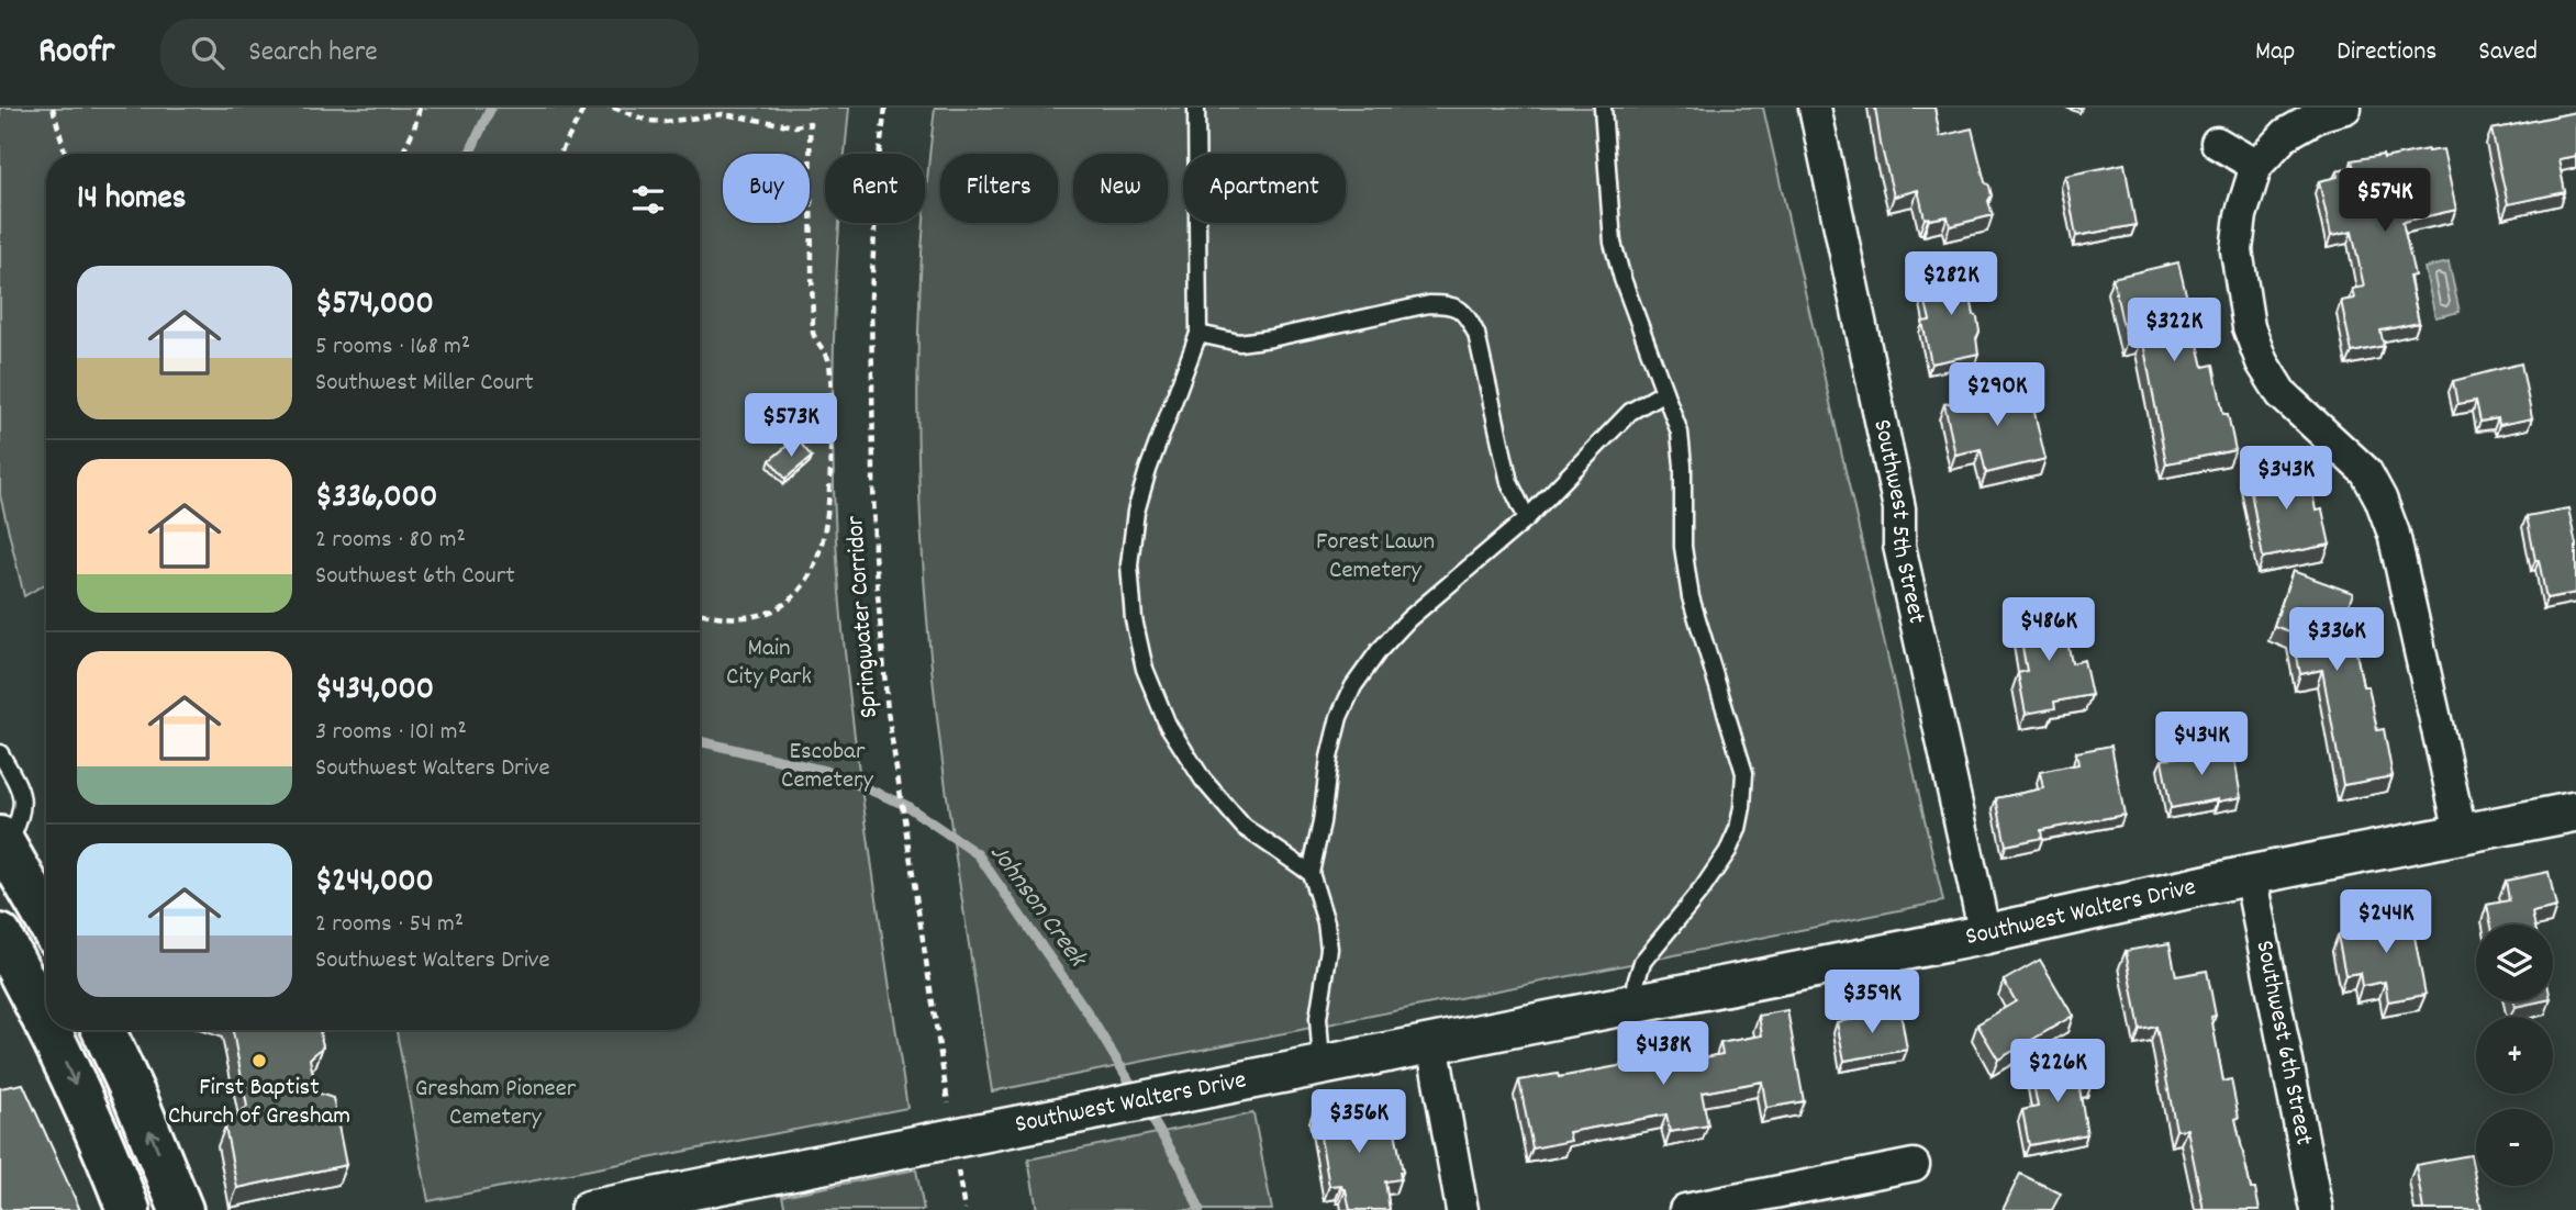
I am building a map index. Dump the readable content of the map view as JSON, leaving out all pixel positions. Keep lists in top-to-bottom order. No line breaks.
{"streets":{"street":["Southwest 5th Street","Southwest Walters Drive","Southwest 6th Street"],"path":["Springwater Corridor"]},"crossings":[["Southwest 5th Street","Southwest Walters Drive"],["Southwest Walters Drive","Southwest 6th Street"]],"water":["Johnson Creek"],"parks":["Forest Lawn Cemetery","Main City Park","Escobar Cemetery","Gresham Pioneer Cemetery"],"places":["First Baptist Church of Gresham"],"page":{"header":"Roofr","search":"Search here","nav":["Map","Directions","Saved"],"chip":["Buy","Rent","Filters","New","Apartment"],"heading":"14 homes","price":["$574K","$282K","$322K","$290K","$573K","$343K","$486K","$336K","$434K","$244K","$359K","$438K","$226K","$356K"],"list":[{"name":"$574,000","note":"5 rooms · 168 m² · Southwest Miller Court"},{"name":"$336,000","note":"2 rooms · 80 m² · Southwest 6th Court"},{"name":"$434,000","note":"3 rooms · 101 m² · Southwest Walters Drive"},{"name":"$244,000","note":"2 rooms · 54 m² · Southwest Walters Drive"}],"map_buttons":["+","−"]}}
